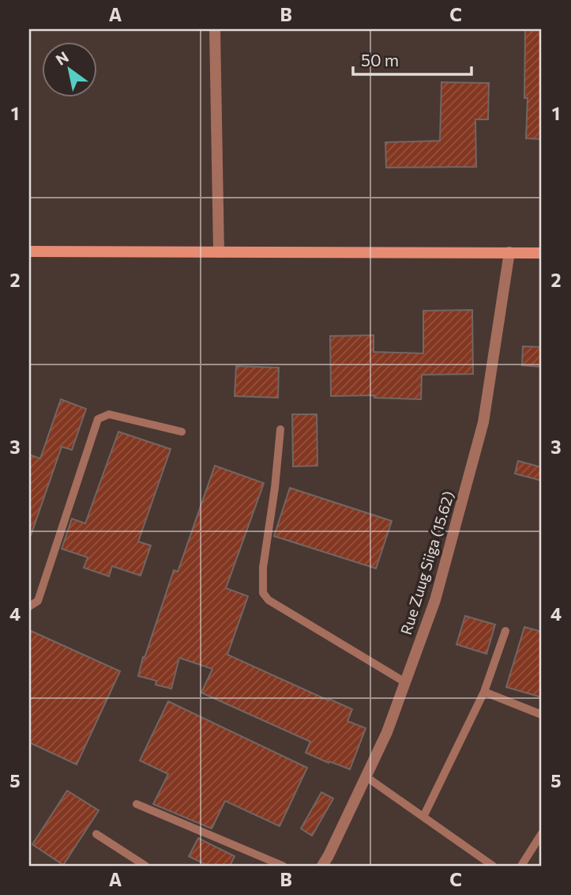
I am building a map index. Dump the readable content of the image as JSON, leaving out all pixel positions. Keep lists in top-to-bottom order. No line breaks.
{"streets":{"street":["Rue Zuug Siiga (15.62)"]},"scale_bar":"50 m","north":"top left","grid":{"columns":["A","B","C"],"rows":["1","2","3","4","5"]}}
